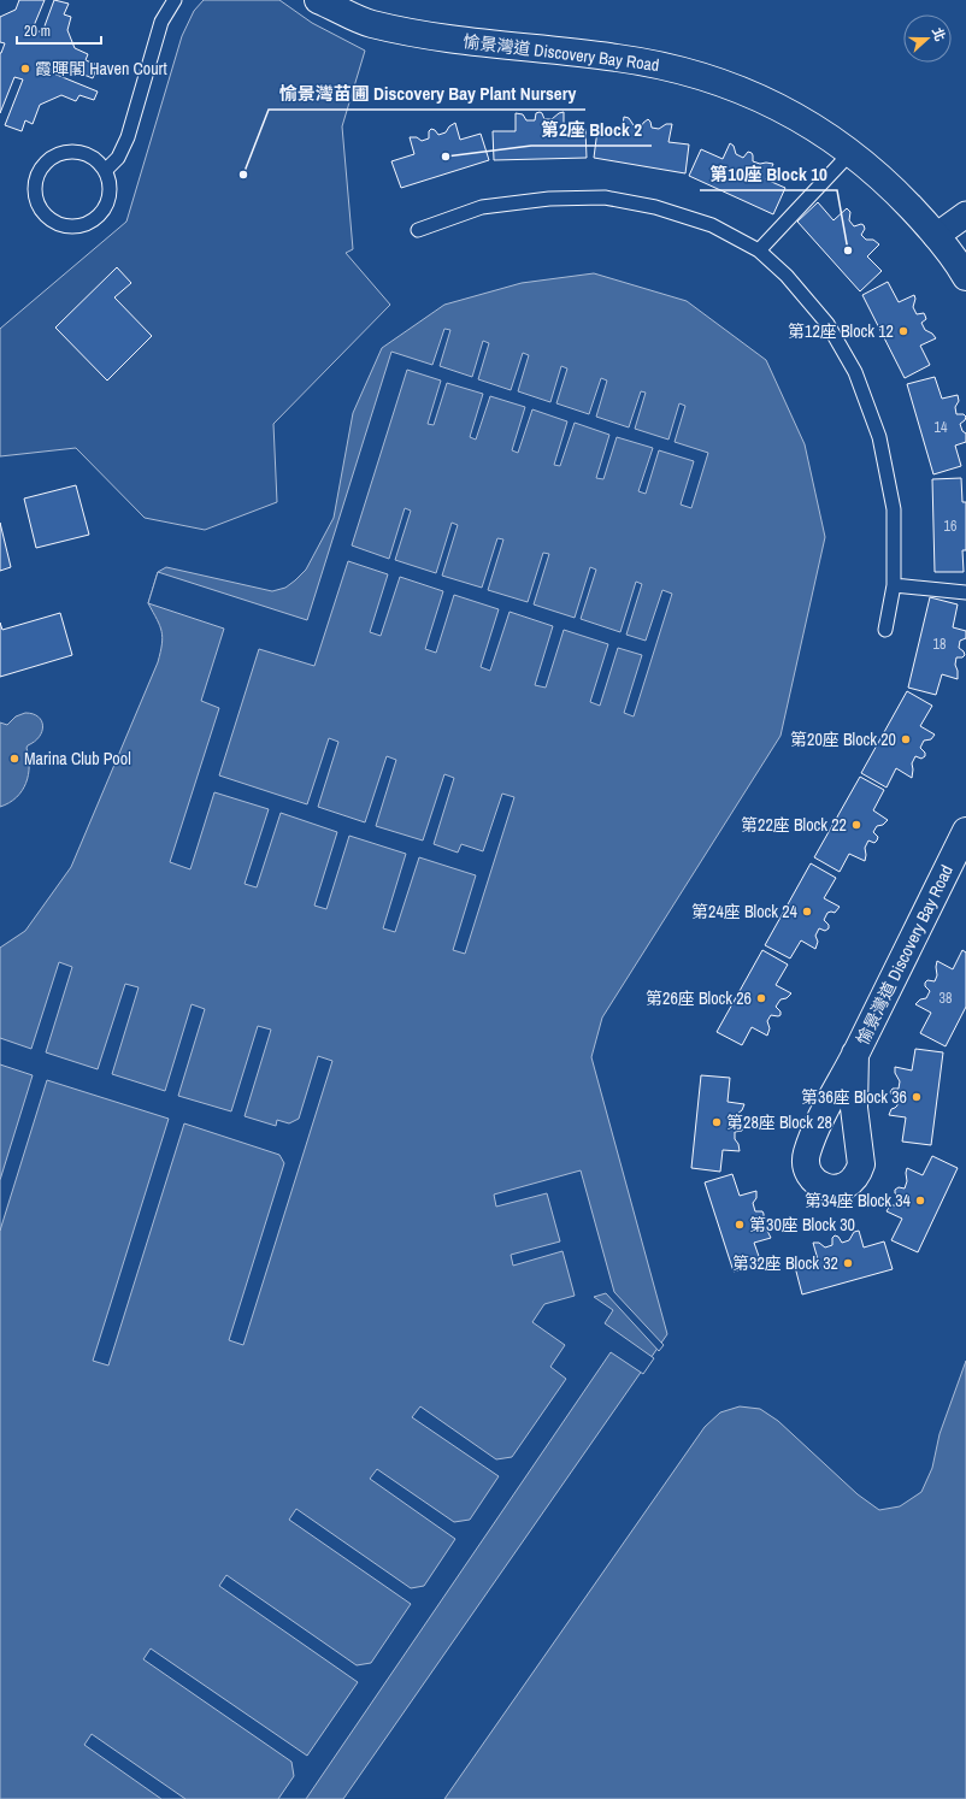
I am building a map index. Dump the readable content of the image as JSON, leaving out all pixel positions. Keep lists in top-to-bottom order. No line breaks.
{"streets":{"street":["愉景灣道 Discovery Bay Road"]},"places":["霞暉閣 Haven Court","第2座 Block 2","愉景灣苗圃 Discovery Bay Plant Nursery","第10座 Block 10","第12座 Block 12","第20座 Block 20","Marina Club Pool","第22座 Block 22","第24座 Block 24","第26座 Block 26","第36座 Block 36","第28座 Block 28","第34座 Block 34","第30座 Block 30","第32座 Block 32"],"house_numbers":["14","16","18","38"],"scale_bar":"20 m","north":"right"}
